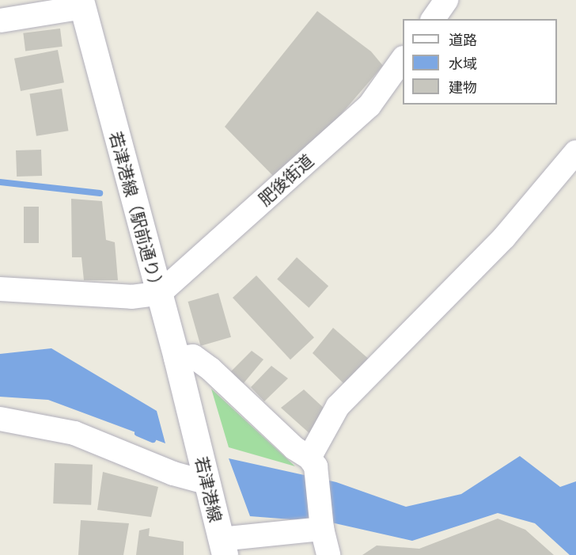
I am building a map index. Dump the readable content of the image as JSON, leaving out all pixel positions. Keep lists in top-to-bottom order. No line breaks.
{"streets":{"main road":["若津港線（駅前通り）","若津港線"],"street":["肥後街道"]},"crossings":[["肥後街道","若津港線（駅前通り）"],["若津港線（駅前通り）","若津港線"]],"legend":["道路","水域","建物"]}
